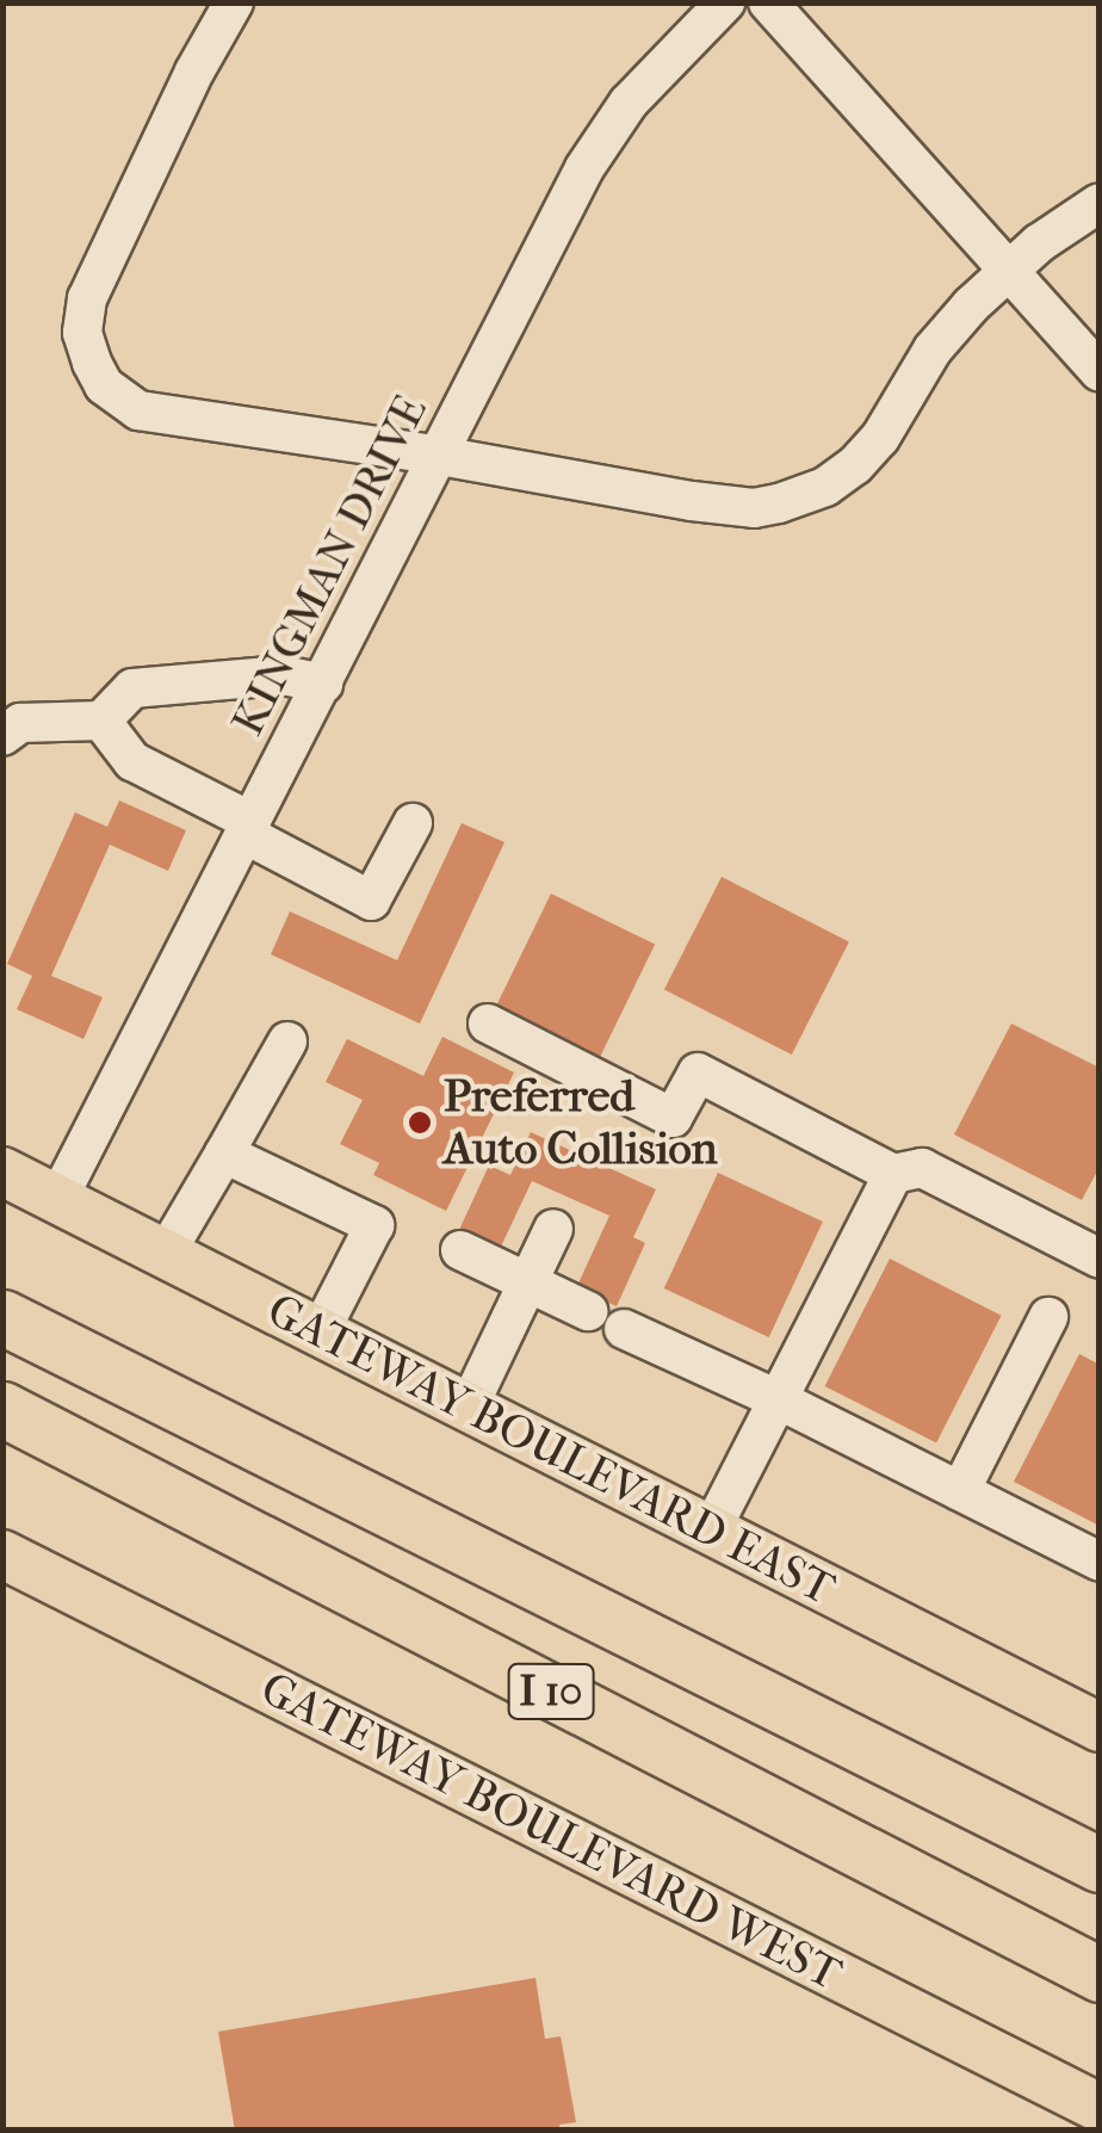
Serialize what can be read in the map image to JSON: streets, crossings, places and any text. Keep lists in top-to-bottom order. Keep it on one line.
{"streets":{"highway":["I 10"],"main road":["GATEWAY BOULEVARD EAST","GATEWAY BOULEVARD WEST"],"street":["KINGMAN DRIVE"]},"crossings":[["KINGMAN DRIVE","GATEWAY BOULEVARD EAST"]],"places":["Preferred Auto Collision"]}
